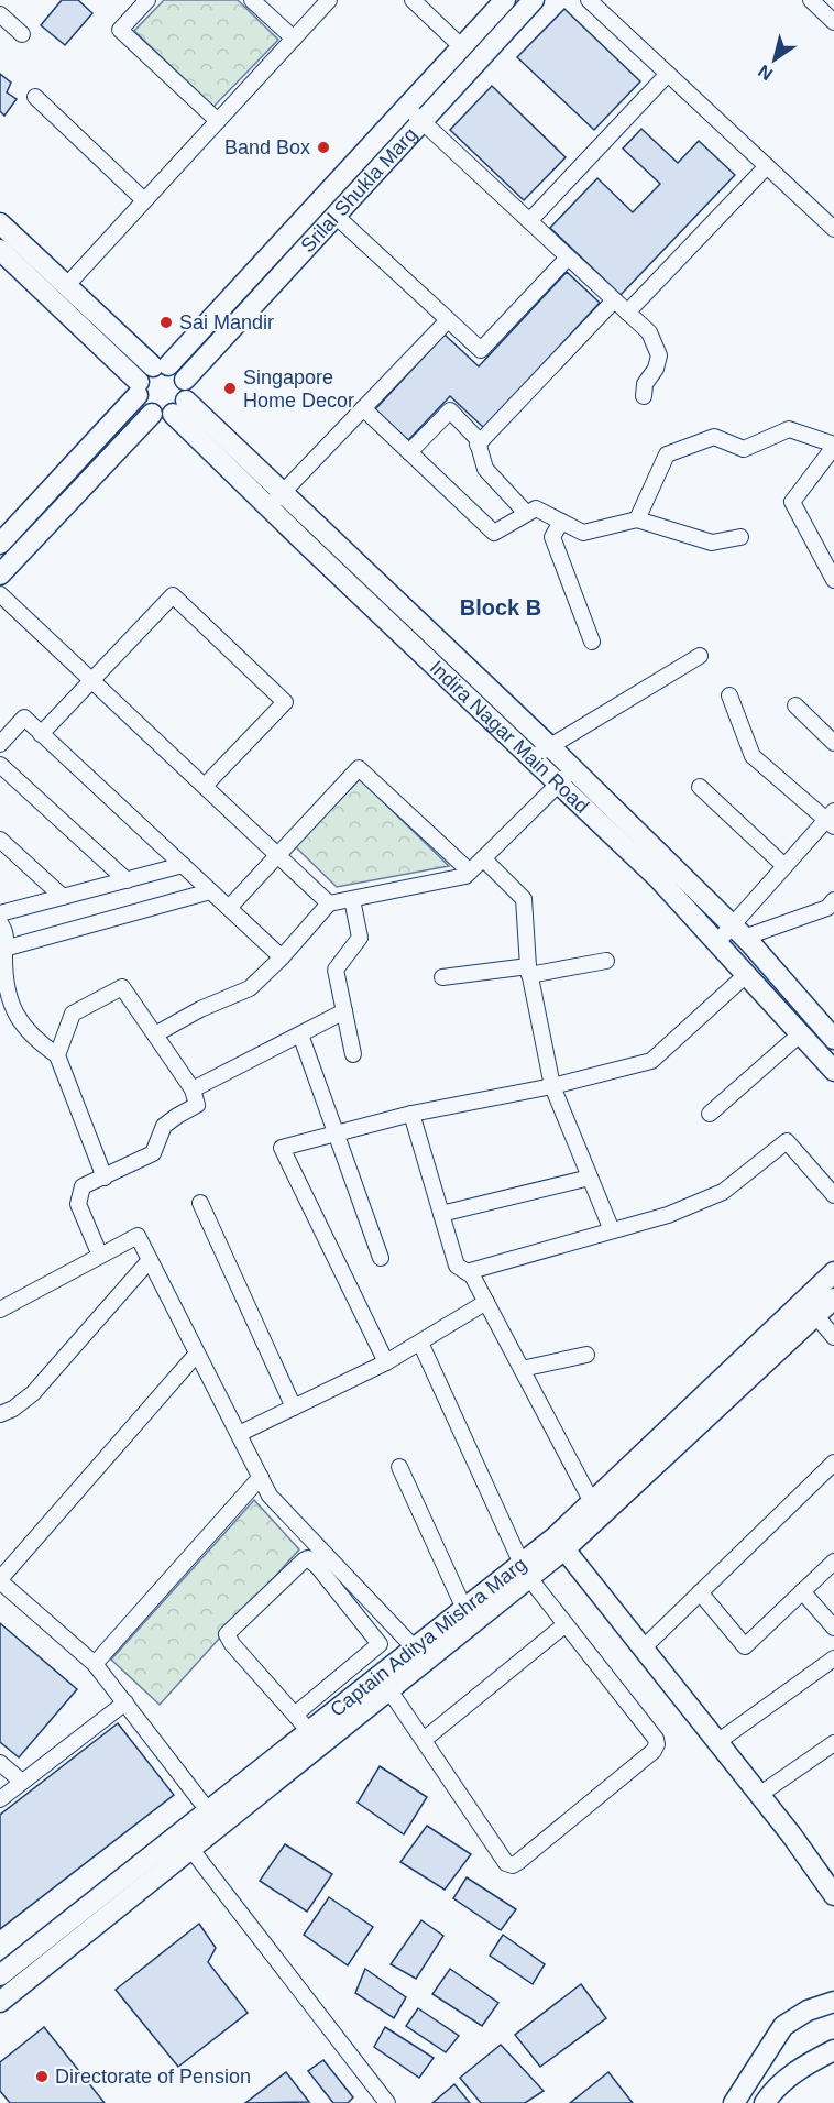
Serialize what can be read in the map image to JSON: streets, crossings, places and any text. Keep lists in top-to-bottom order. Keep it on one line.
{"streets":{"street":["Srilal Shukla Marg","Indira Nagar Main Road","Captain Aditya Mishra Marg"]},"crossings":[["Srilal Shukla Marg","Indira Nagar Main Road"]],"districts":["Block B"],"places":["Band Box","Sai Mandir","Singapore Home Decor","Directorate of Pension"],"north":"bottom left"}
